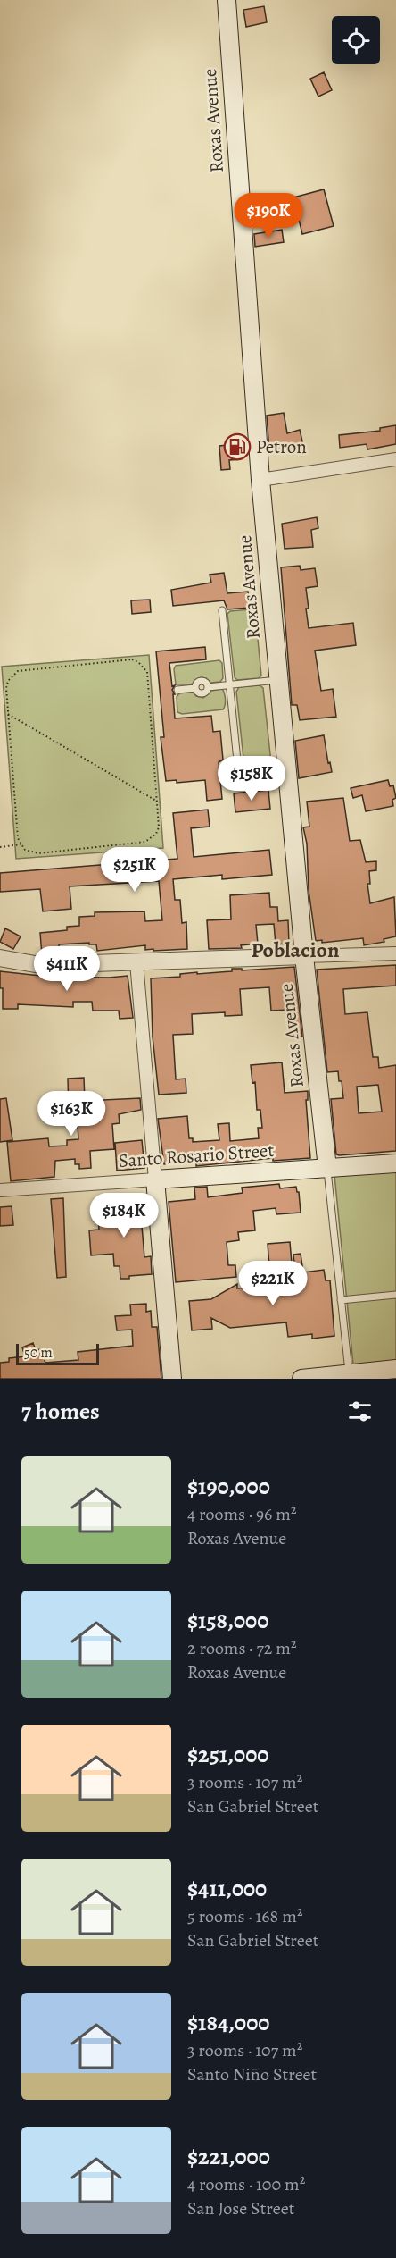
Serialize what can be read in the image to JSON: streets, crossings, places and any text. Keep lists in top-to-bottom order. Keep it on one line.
{"streets":{"main road":["Roxas Avenue","Santo Rosario Street"]},"crossings":[["Roxas Avenue","Santo Rosario Street"]],"districts":["Poblacion"],"places":{"fuel station":["Petron"]},"scale_bar":"50 m","page":{"price":["$190K","$158K","$251K","$411K","$163K","$184K","$221K"],"scale":"50 m","heading":"7 homes","list":[{"name":"$190,000","note":"4 rooms · 96 m² · Roxas Avenue"},{"name":"$158,000","note":"2 rooms · 72 m² · Roxas Avenue"},{"name":"$251,000","note":"3 rooms · 107 m² · San Gabriel Street"},{"name":"$411,000","note":"5 rooms · 168 m² · San Gabriel Street"},{"name":"$184,000","note":"3 rooms · 107 m² · Santo Niño Street"},{"name":"$221,000","note":"4 rooms · 100 m² · San Jose Street"}]}}
